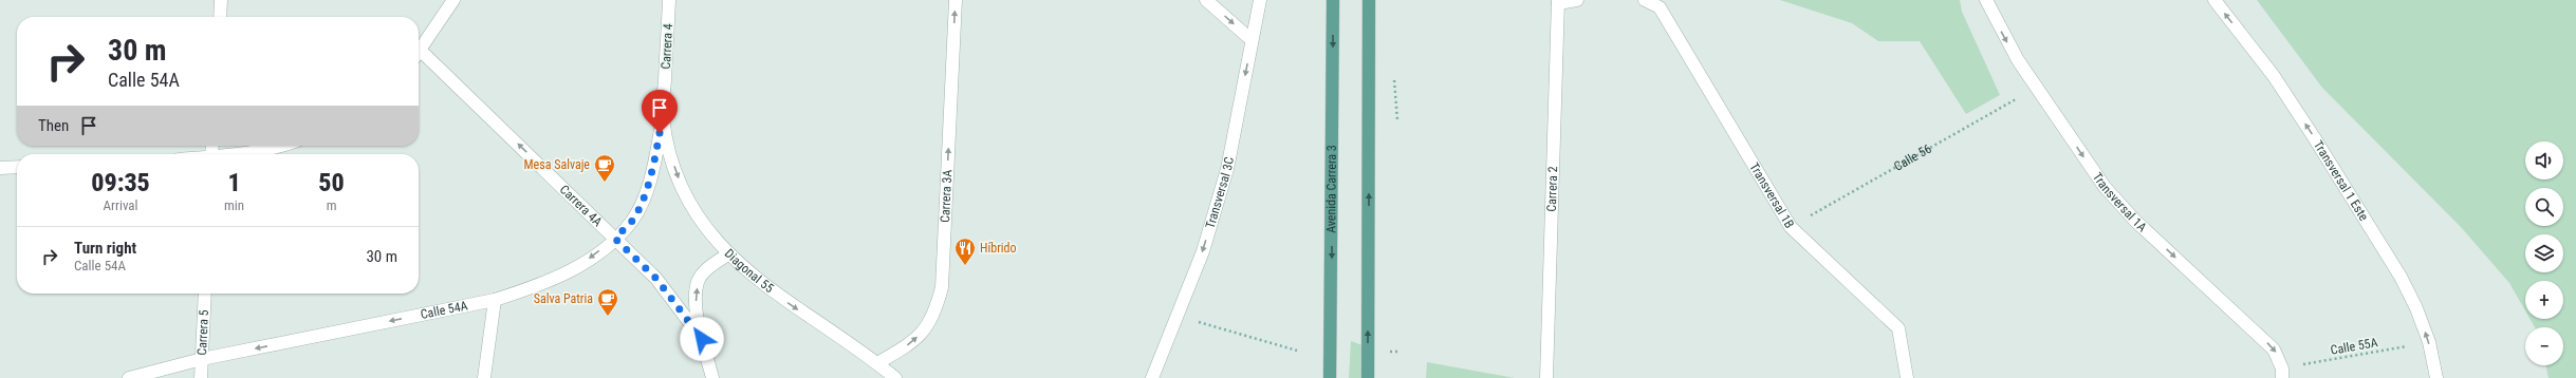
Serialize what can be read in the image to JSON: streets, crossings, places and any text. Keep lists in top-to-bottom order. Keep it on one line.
{"streets":{"main road":["Avenida Carrera 3"],"street":["Carrera 4","Transversal 1 Este","Carrera 2","Transversal 3C","Transversal 1B","Carrera 3A","Transversal 1A","Carrera 4A","Diagonal 55","Calle 54A","Carrera 5"],"path":["Calle 56","Calle 55A"]},"crossings":[["Carrera 4","Diagonal 55"],["Carrera 4","Calle 54A"],["Calle 56","Transversal 1B"],["Calle 56","Transversal 1A"],["Transversal 1 Este","Calle 55A"],["Carrera 3A","Diagonal 55"],["Transversal 1A","Calle 55A"],["Carrera 4A","Calle 54A"],["Diagonal 55","Calle 54A"],["Calle 54A","Carrera 5"]],"one_way":["Transversal 1 Este","Transversal 3C","Carrera 3A","Transversal 1A","Carrera 4A","Diagonal 55","Calle 54A"],"places":{"cafe":["Mesa Salvaje","Salva Patria"],"restaurant":["Híbrido"]},"page":{"turn":["30 m","Calle 54A"],"then":"Then","map_buttons":["+","−"],"eta":["09:35","Arrival","1","min","50","m"],"list":[{"name":"Turn right","note":"Calle 54A","value":"30 m"}]}}
